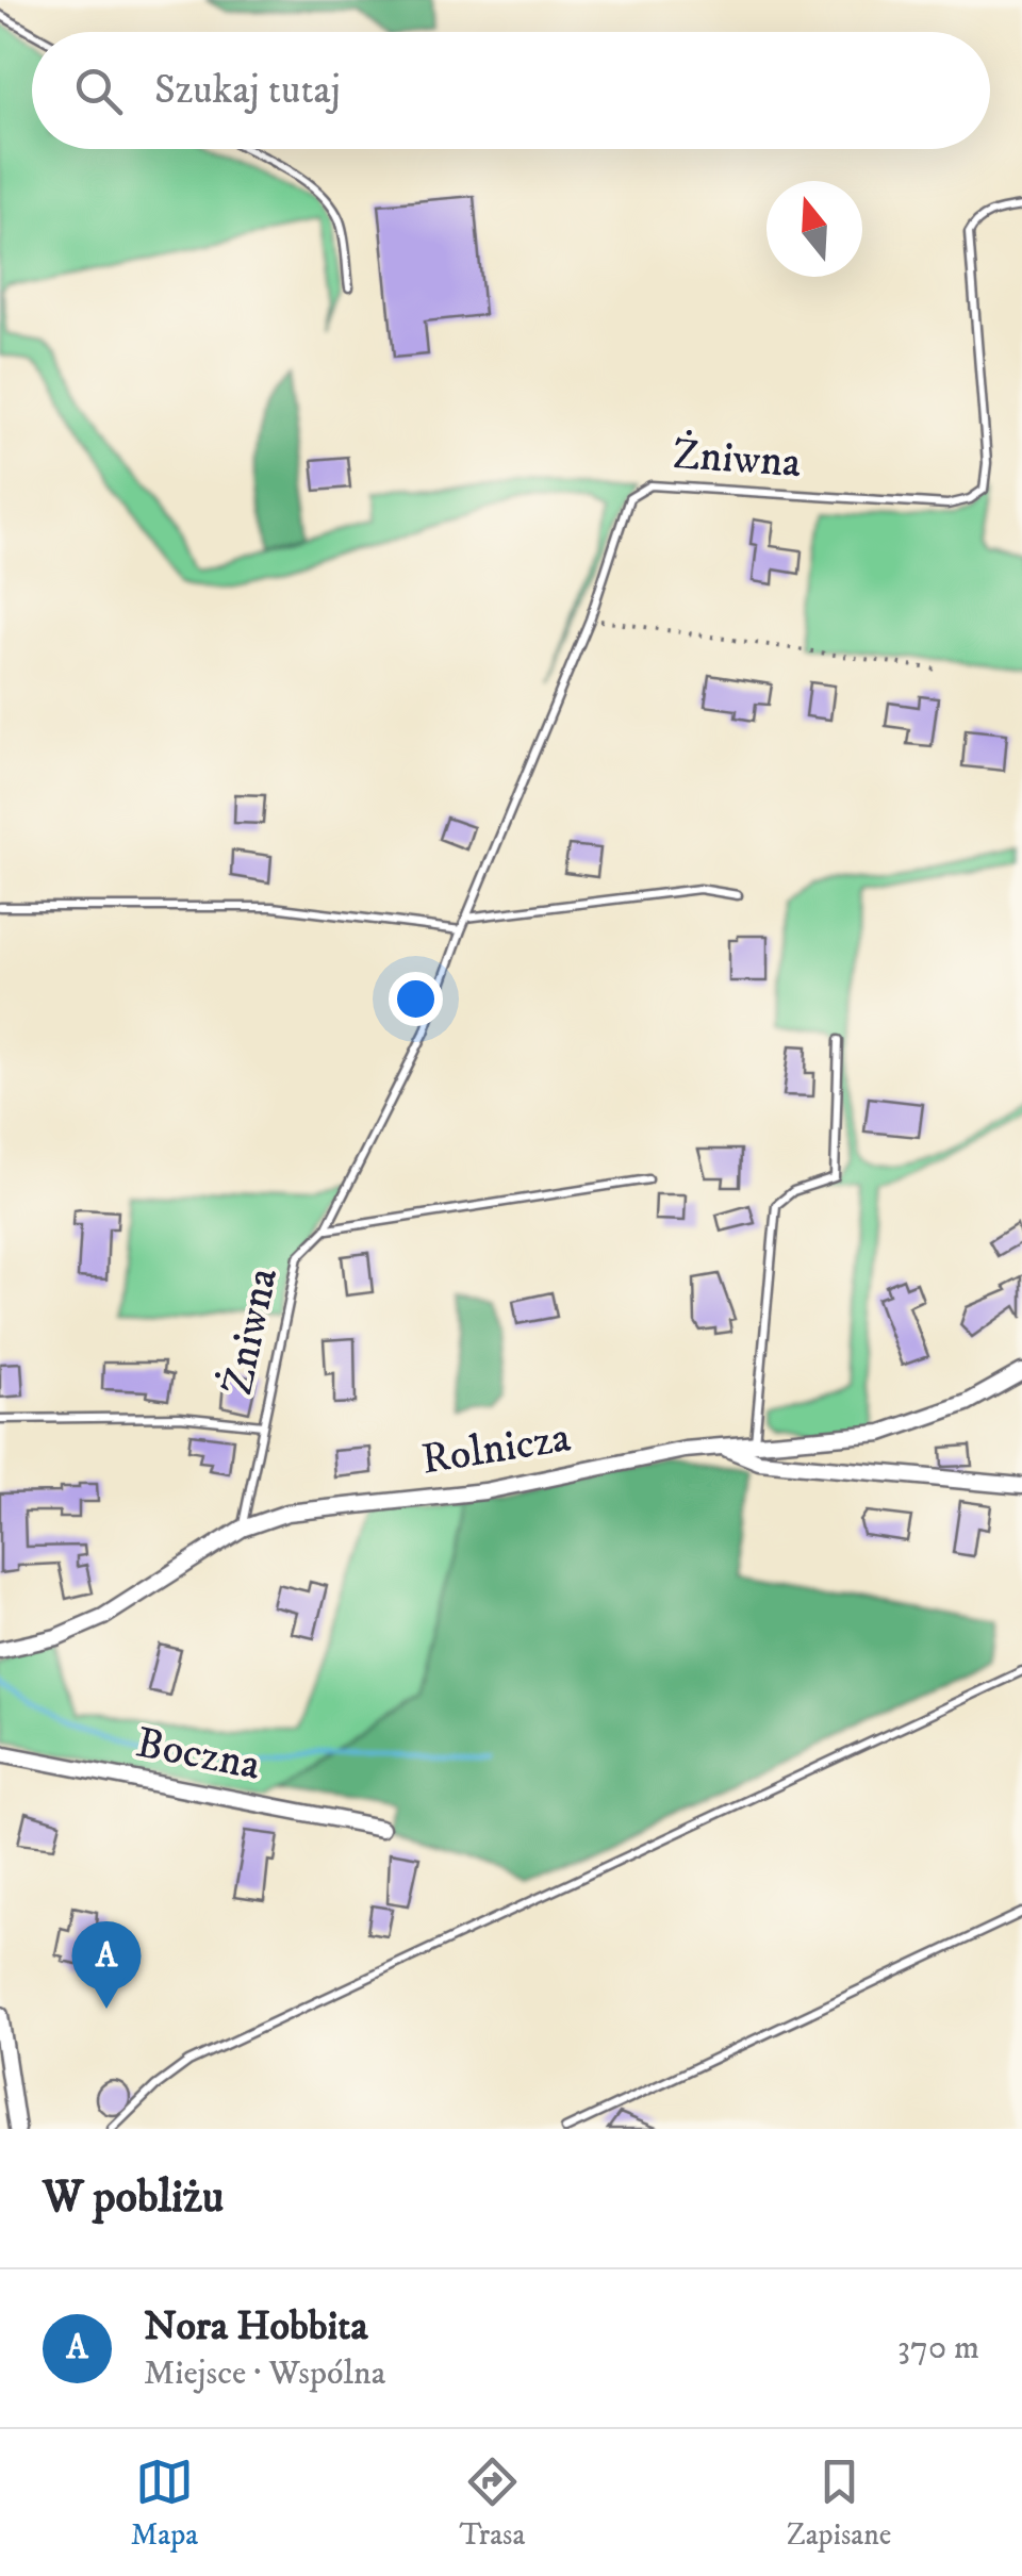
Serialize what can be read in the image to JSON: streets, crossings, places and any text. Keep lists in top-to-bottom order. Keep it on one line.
{"streets":{"street":["Rolnicza","Boczna"],"lane":["Żniwna"]},"crossings":[["Żniwna","Rolnicza"]],"north":"top","page":{"search":"Szukaj tutaj","pins":"A","heading":"W pobliżu","list":[{"mark":"A","name":"Nora Hobbita","note":"Miejsce · Wspólna","value":"370 m"}],"nav":["Mapa","Trasa","Zapisane"]}}
